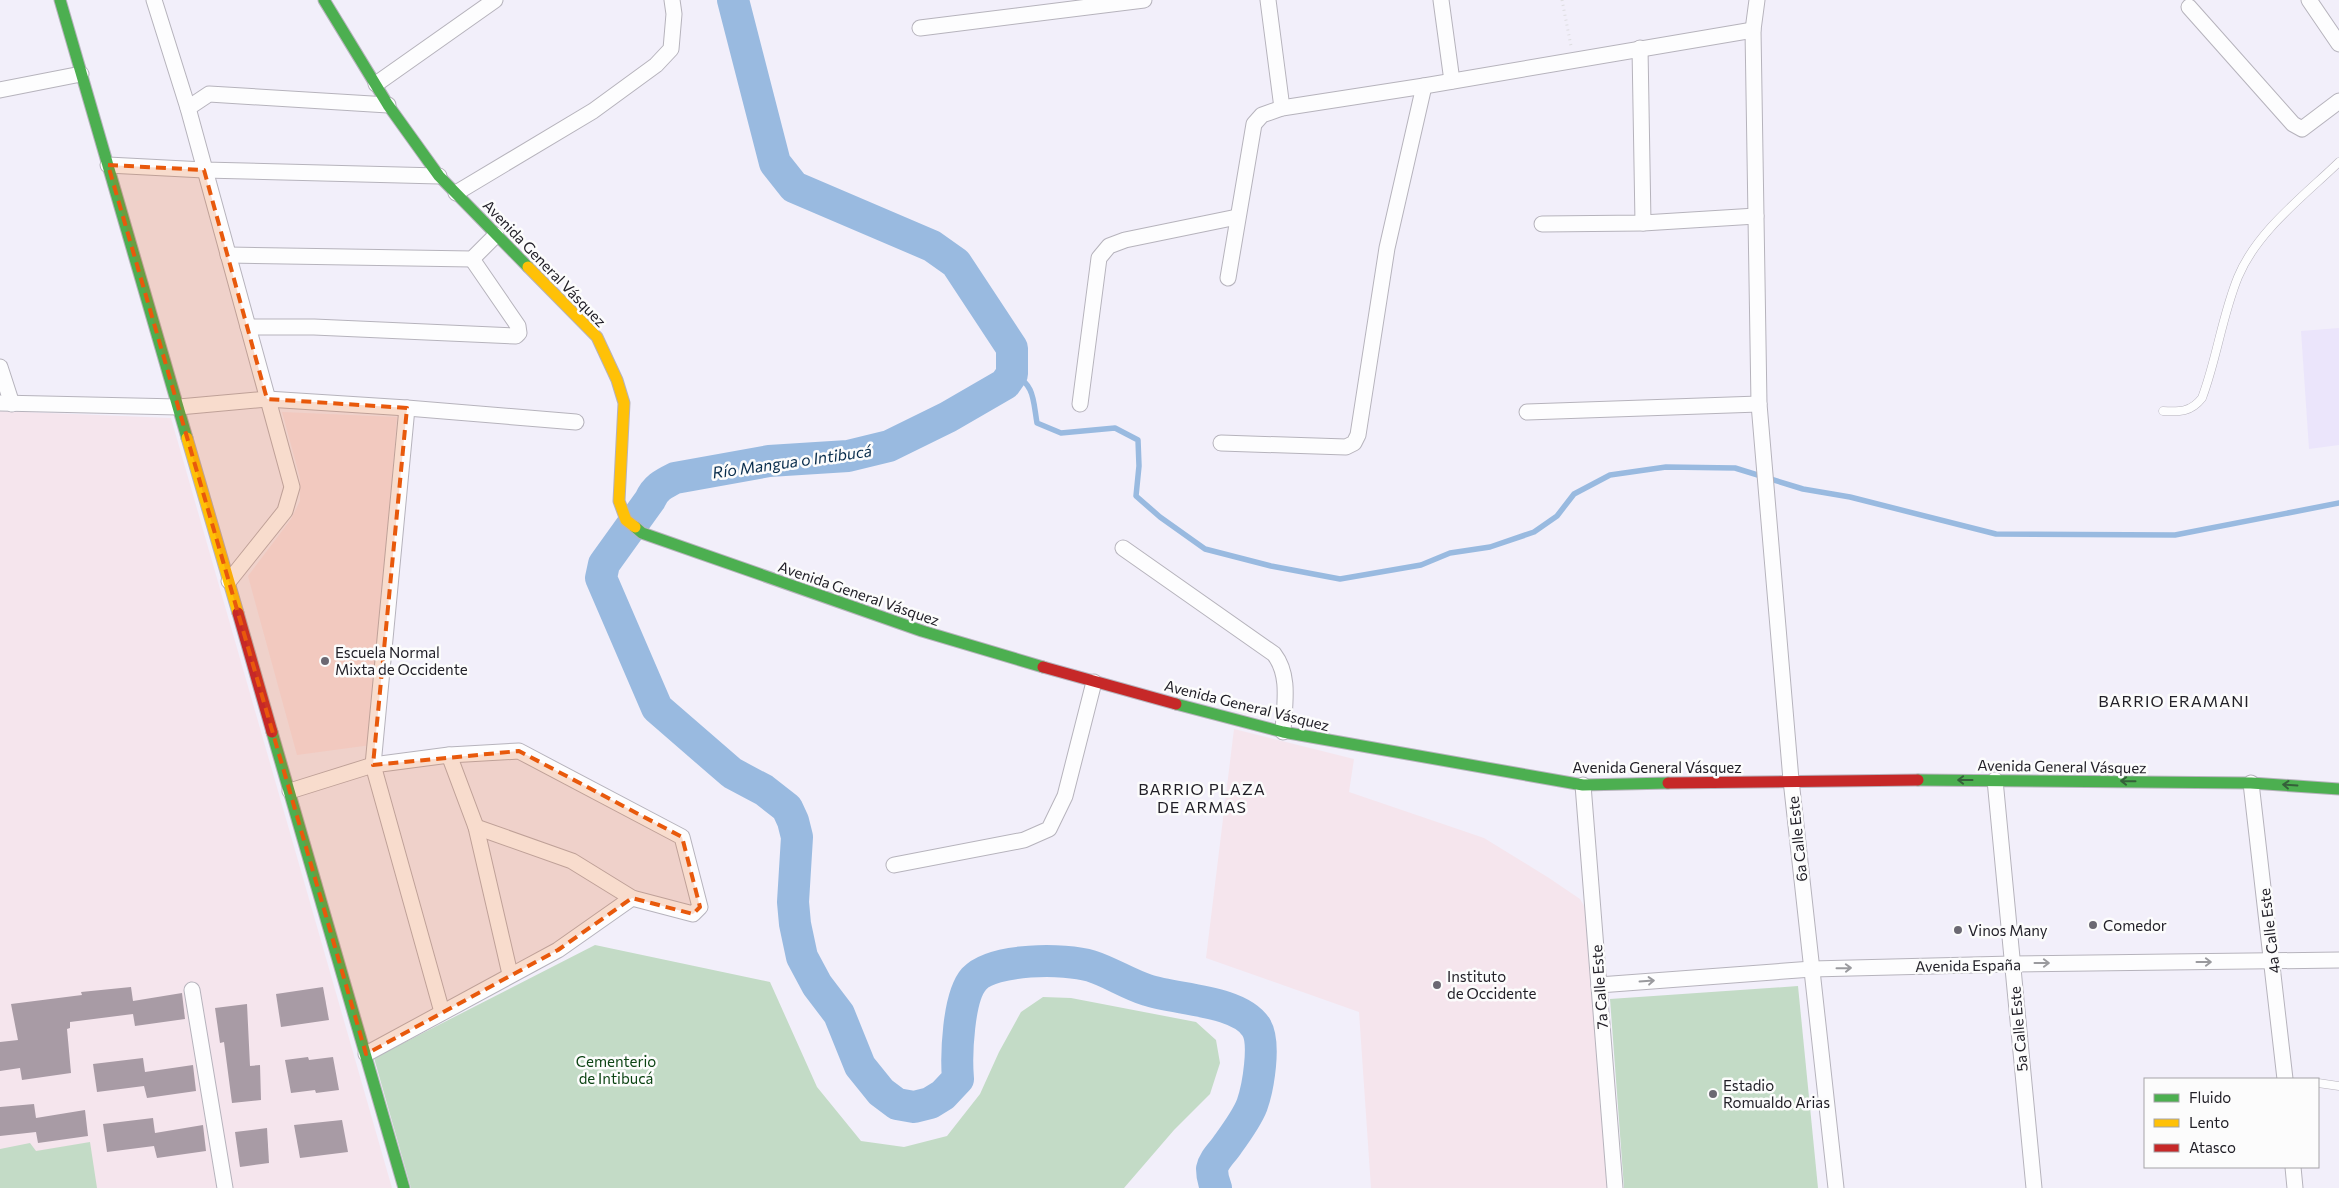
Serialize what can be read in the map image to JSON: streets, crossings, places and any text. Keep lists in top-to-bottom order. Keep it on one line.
{"streets":{"street":["Avenida General Vásquez","6a Calle Este","4a Calle Este","Avenida España","7a Calle Este","5a Calle Este"]},"crossings":[["Avenida General Vásquez","6a Calle Este"],["Avenida General Vásquez","4a Calle Este"],["Avenida General Vásquez","7a Calle Este"],["Avenida General Vásquez","5a Calle Este"],["6a Calle Este","Avenida España"],["4a Calle Este","Avenida España"],["Avenida España","7a Calle Este"],["Avenida España","5a Calle Este"]],"one_way":["Avenida España"],"districts":["BARRIO ERAMANI","BARRIO PLAZA DE ARMAS"],"water":["Río Mangua o Intibucá"],"parks":["Cementerio de Intibucá"],"places":["Escuela Normal Mixta de Occidente","Comedor","Vinos Many","Instituto de Occidente","Estadio Romualdo Arias"],"legend":["Fluido","Lento","Atasco"]}
